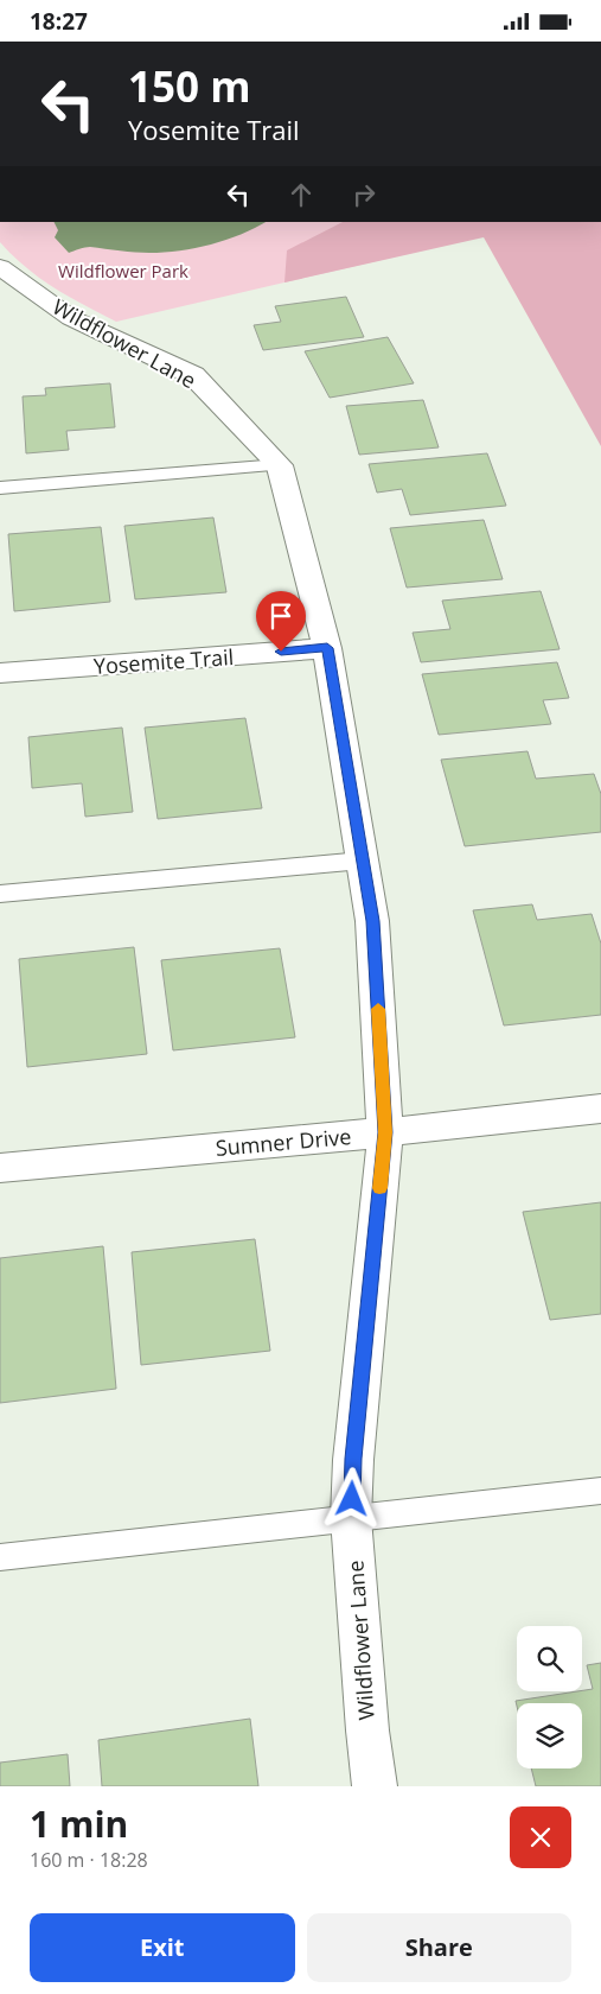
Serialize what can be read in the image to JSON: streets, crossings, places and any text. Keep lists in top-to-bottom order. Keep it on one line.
{"streets":{"street":["Wildflower Lane","Yosemite Trail","Sumner Drive"]},"crossings":[["Wildflower Lane","Yosemite Trail"],["Wildflower Lane","Sumner Drive"]],"parks":["Wildflower Park"],"page":{"status":"18:27","turn":["150 m","Yosemite Trail"],"heading":["1 min","160 m · 18:28"],"buttons":["Exit","Share"]}}
